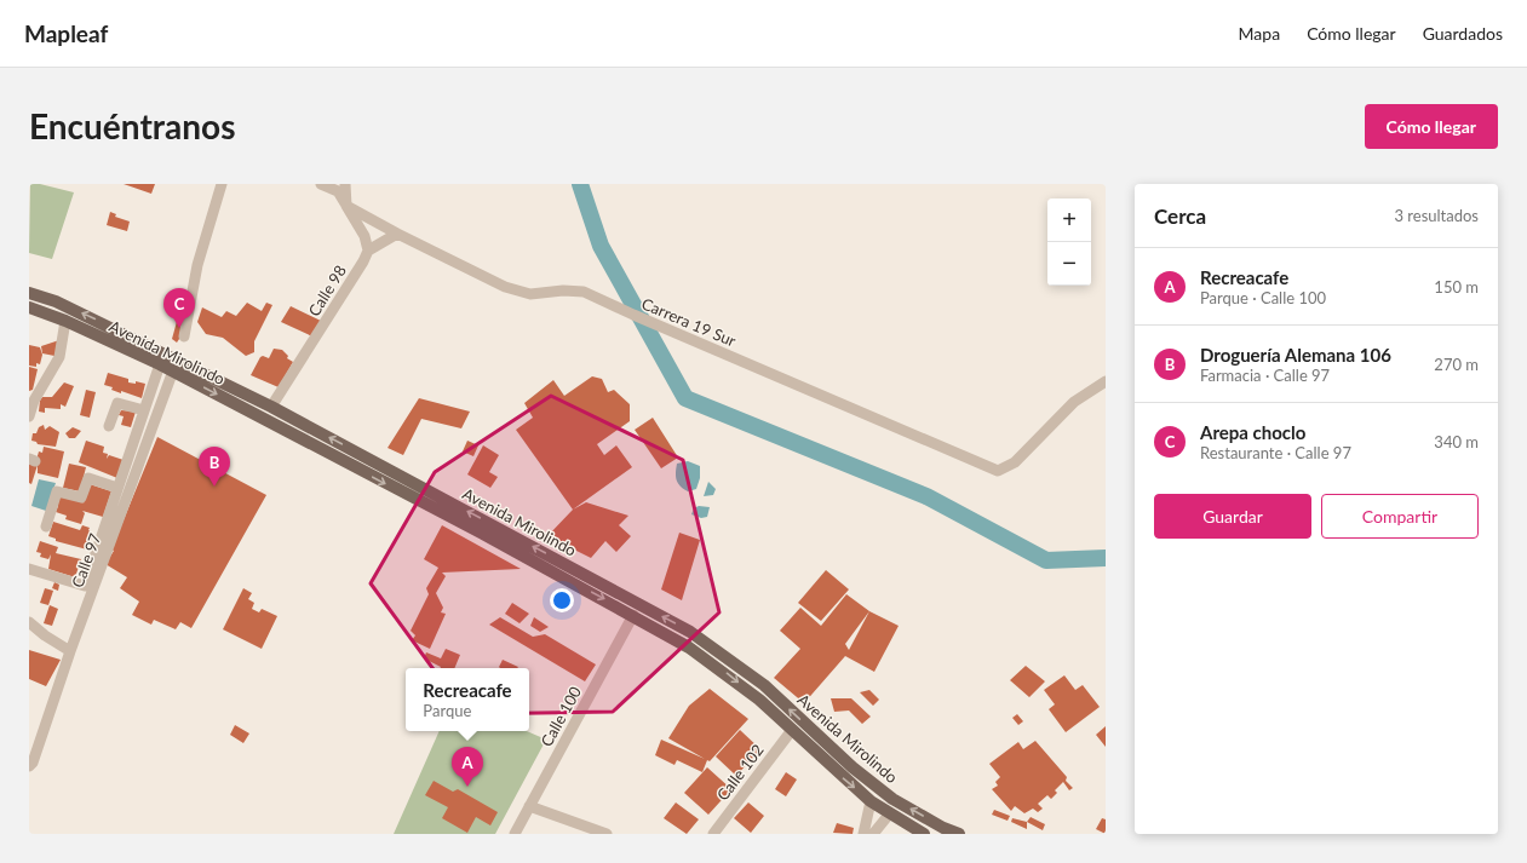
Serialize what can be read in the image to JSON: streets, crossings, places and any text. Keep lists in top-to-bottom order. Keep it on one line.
{"streets":{"main road":["Avenida Mirolindo"],"street":["Calle 98","Carrera 19 Sur","Calle 97","Calle 100","Calle 102"]},"crossings":[["Calle 98","Avenida Mirolindo"],["Avenida Mirolindo","Calle 97"],["Avenida Mirolindo","Calle 100"],["Avenida Mirolindo","Calle 102"]],"page":{"header":"Mapleaf","nav":["Mapa","Cómo llegar","Guardados"],"buttons":["Cómo llegar",["Guardar","Compartir"]],"title":"Encuéntranos","heading":["Cerca","3 resultados"],"map_buttons":["+","−"],"list":[{"mark":"A","name":"Recreacafe","note":"Parque · Calle 100","value":"150 m"},{"mark":"B","name":"Droguería Alemana 106","note":"Farmacia · Calle 97","value":"270 m"},{"mark":"C","name":"Arepa choclo","note":"Restaurante · Calle 97","value":"340 m"}],"pins":["C","B","A"],"popup":["Recreacafe","Parque"]}}
